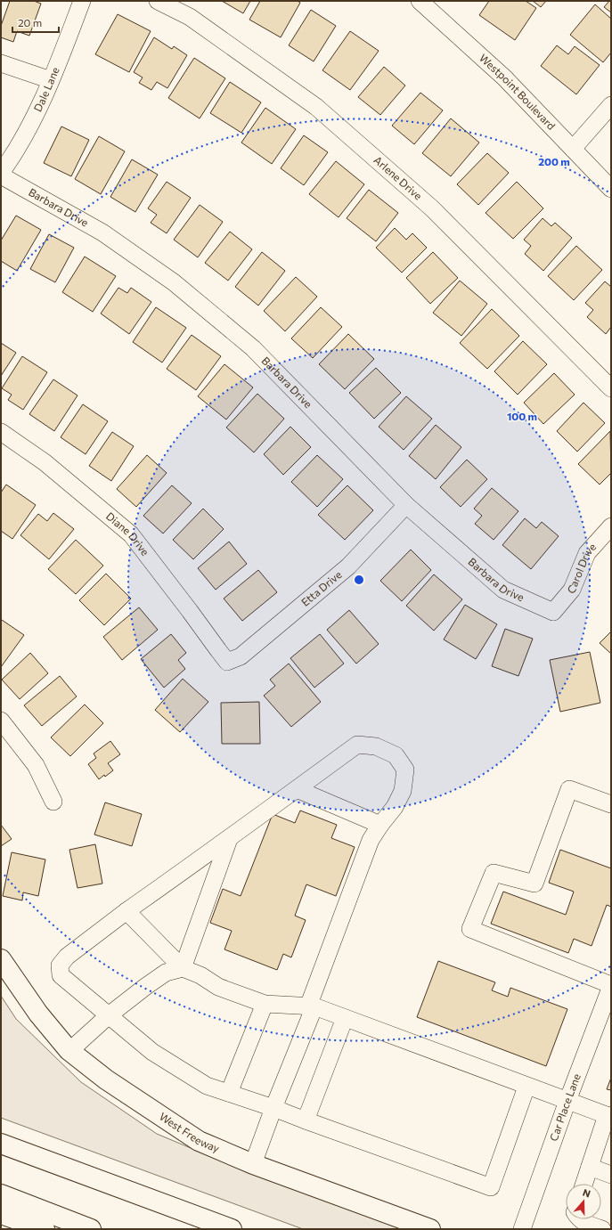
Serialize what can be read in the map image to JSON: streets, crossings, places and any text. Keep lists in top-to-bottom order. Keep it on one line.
{"streets":{"main road":["West Freeway"],"street":["Dale Lane","Westpoint Boulevard","Arlene Drive","Barbara Drive","Diane Drive","Carol Drive","Etta Drive","Car Place Lane"]},"crossings":[["Dale Lane","Barbara Drive"],["Barbara Drive","Carol Drive"],["Barbara Drive","Etta Drive"],["Diane Drive","Etta Drive"]],"scale_bar":"20 m","north":"top","rings":["200 m","100 m"]}
